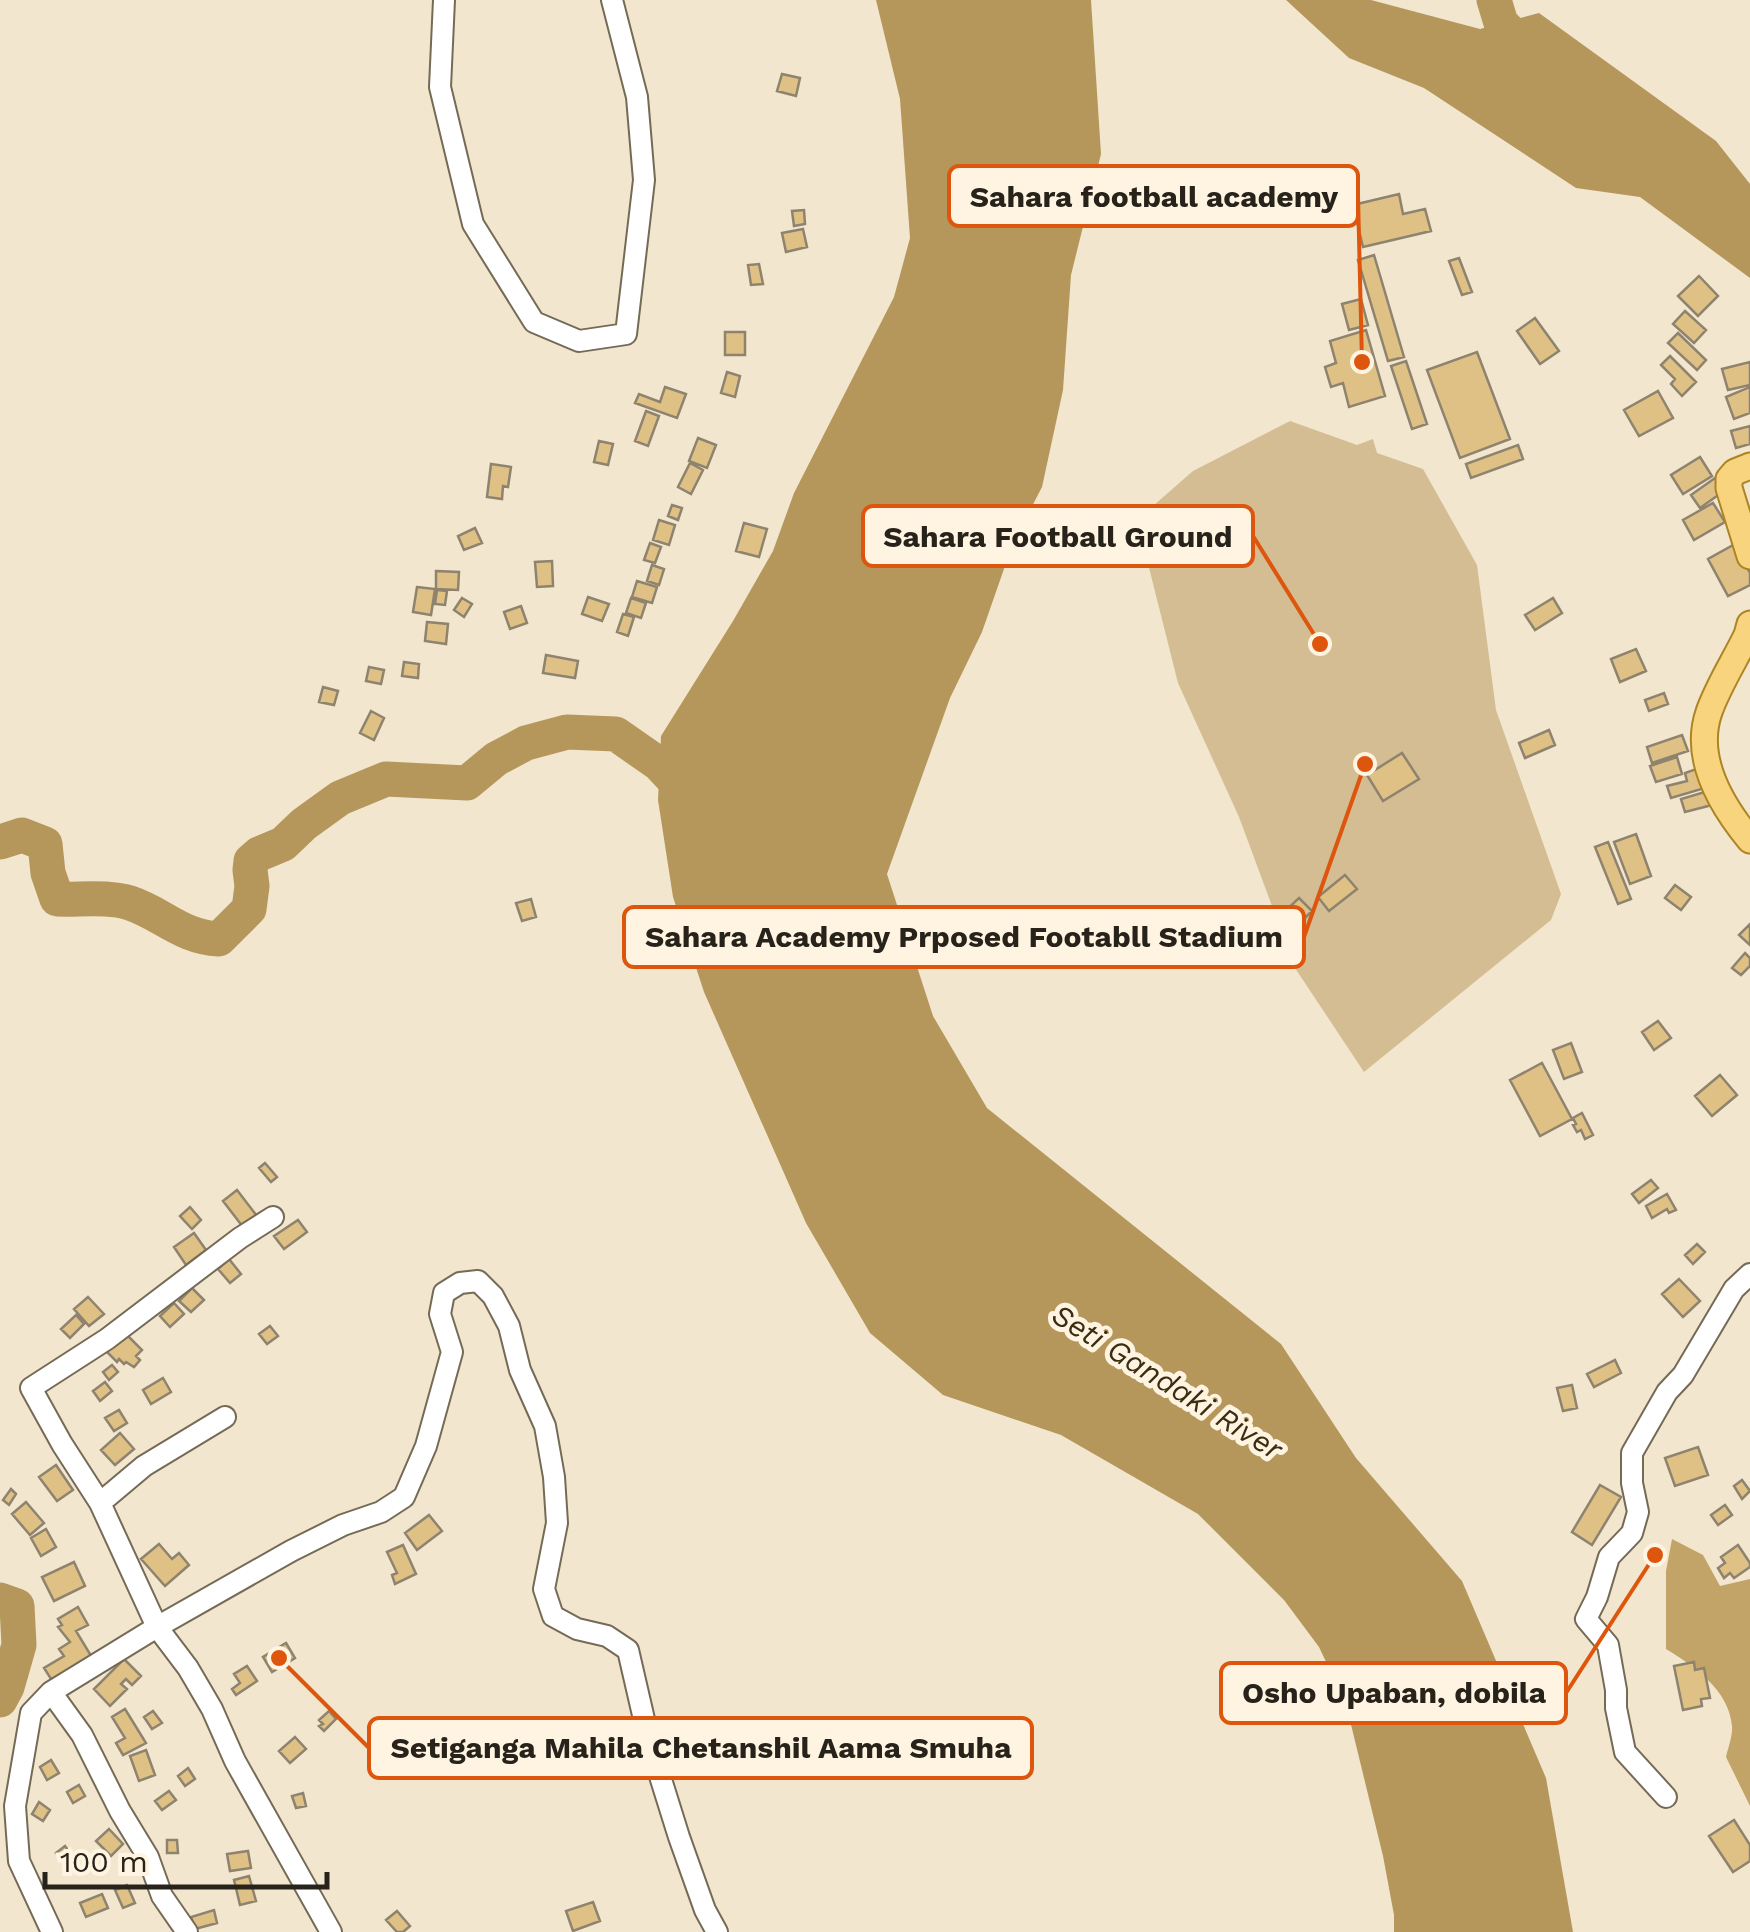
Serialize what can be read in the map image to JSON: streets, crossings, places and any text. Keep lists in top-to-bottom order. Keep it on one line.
{"water":["Seti Gandaki River"],"places":["Sahara football academy","Sahara Football Ground","Sahara Academy Prposed Footabll Stadium","Osho Upaban, dobila","Setiganga Mahila Chetanshil Aama Smuha"],"scale_bar":"100 m"}
